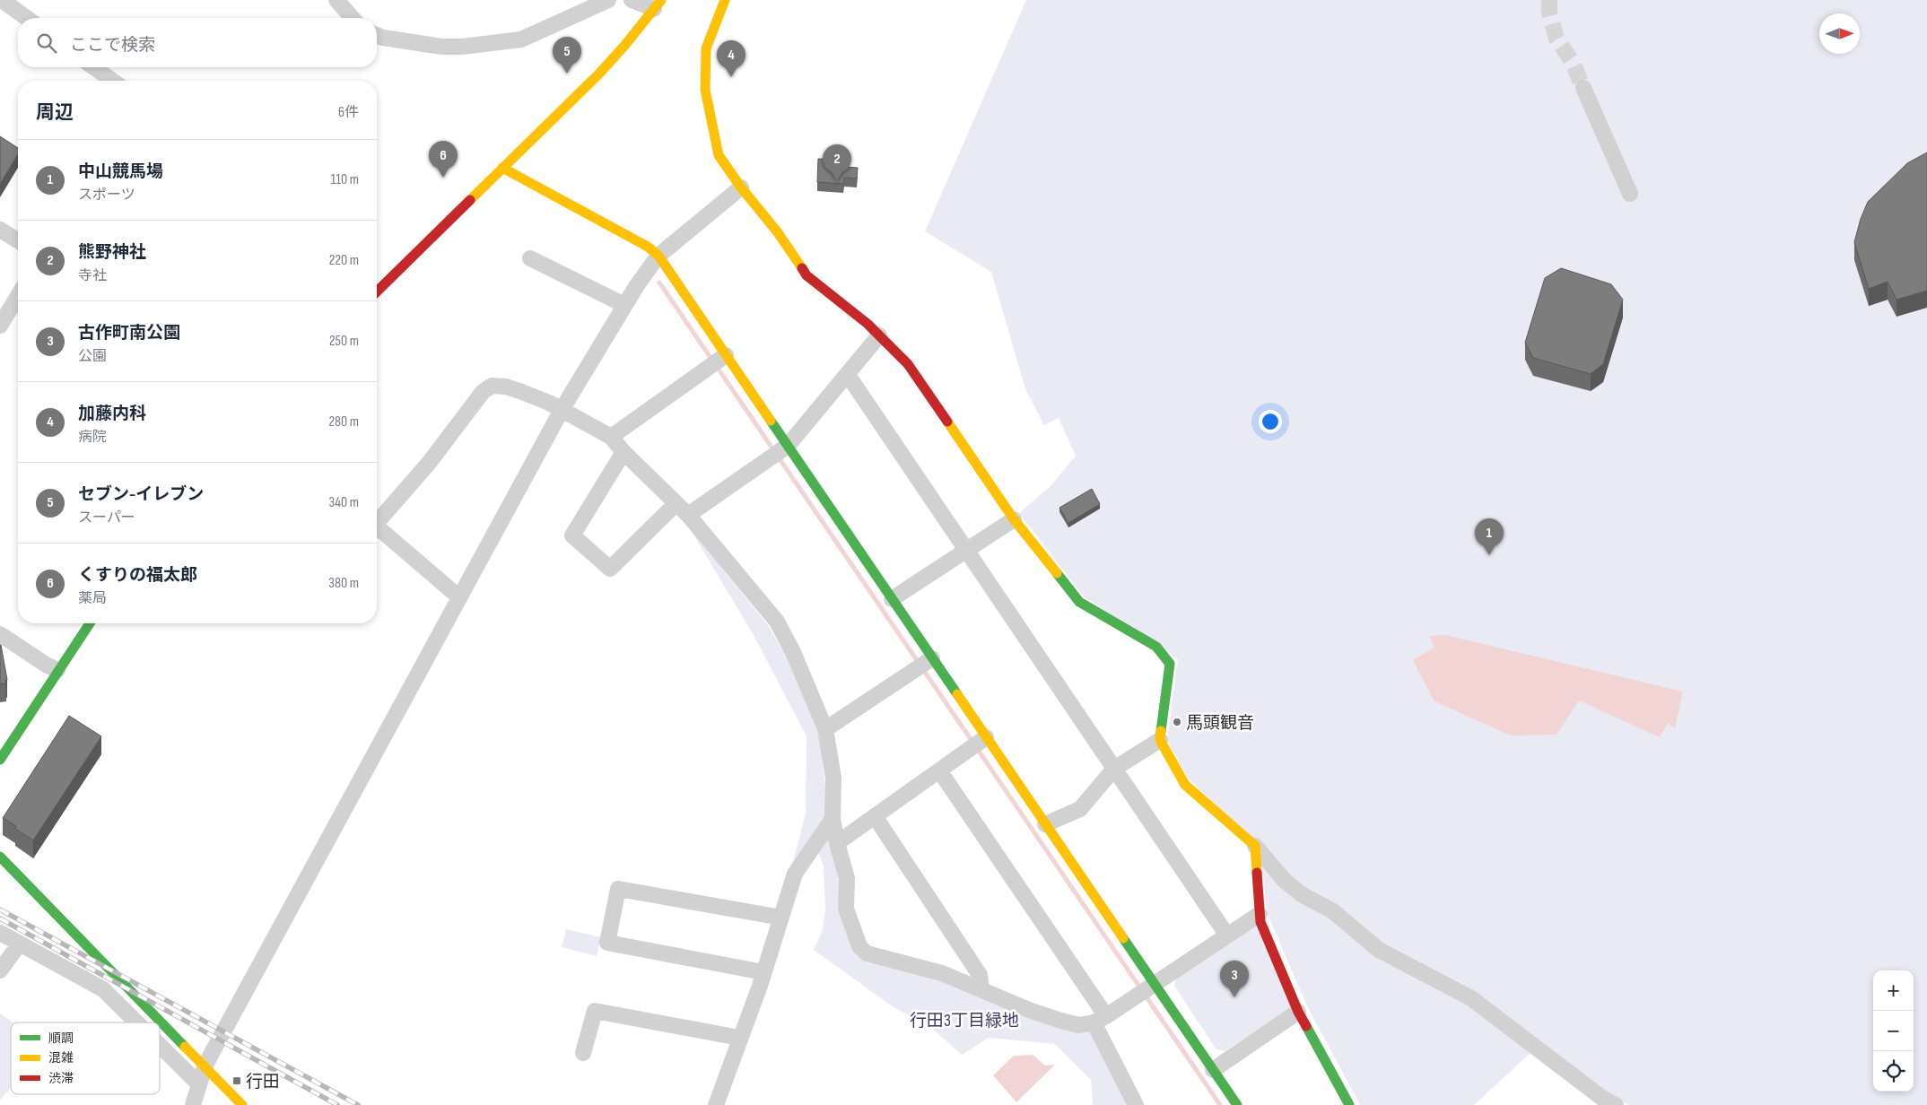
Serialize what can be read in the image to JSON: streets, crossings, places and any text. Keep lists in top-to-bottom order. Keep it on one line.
{"parks":["行田3丁目緑地"],"places":{"other":["馬頭観音"],"transit":["行田"]},"legend":["順調","混雑","渋滞"],"north":"right","page":{"search":"ここで検索","pins":["5","4","6","2","1","3"],"heading":["周辺","6件"],"list":[{"mark":"1","name":"中山競馬場","note":"スポーツ","value":"110 m"},{"mark":"2","name":"熊野神社","note":"寺社","value":"220 m"},{"mark":"3","name":"古作町南公園","note":"公園","value":"250 m"},{"mark":"4","name":"加藤内科","note":"病院","value":"280 m"},{"mark":"5","name":"セブン-イレブン","note":"スーパー","value":"340 m"},{"mark":"6","name":"くすりの福太郎","note":"薬局","value":"380 m"}],"map_buttons":["+","−"]}}
